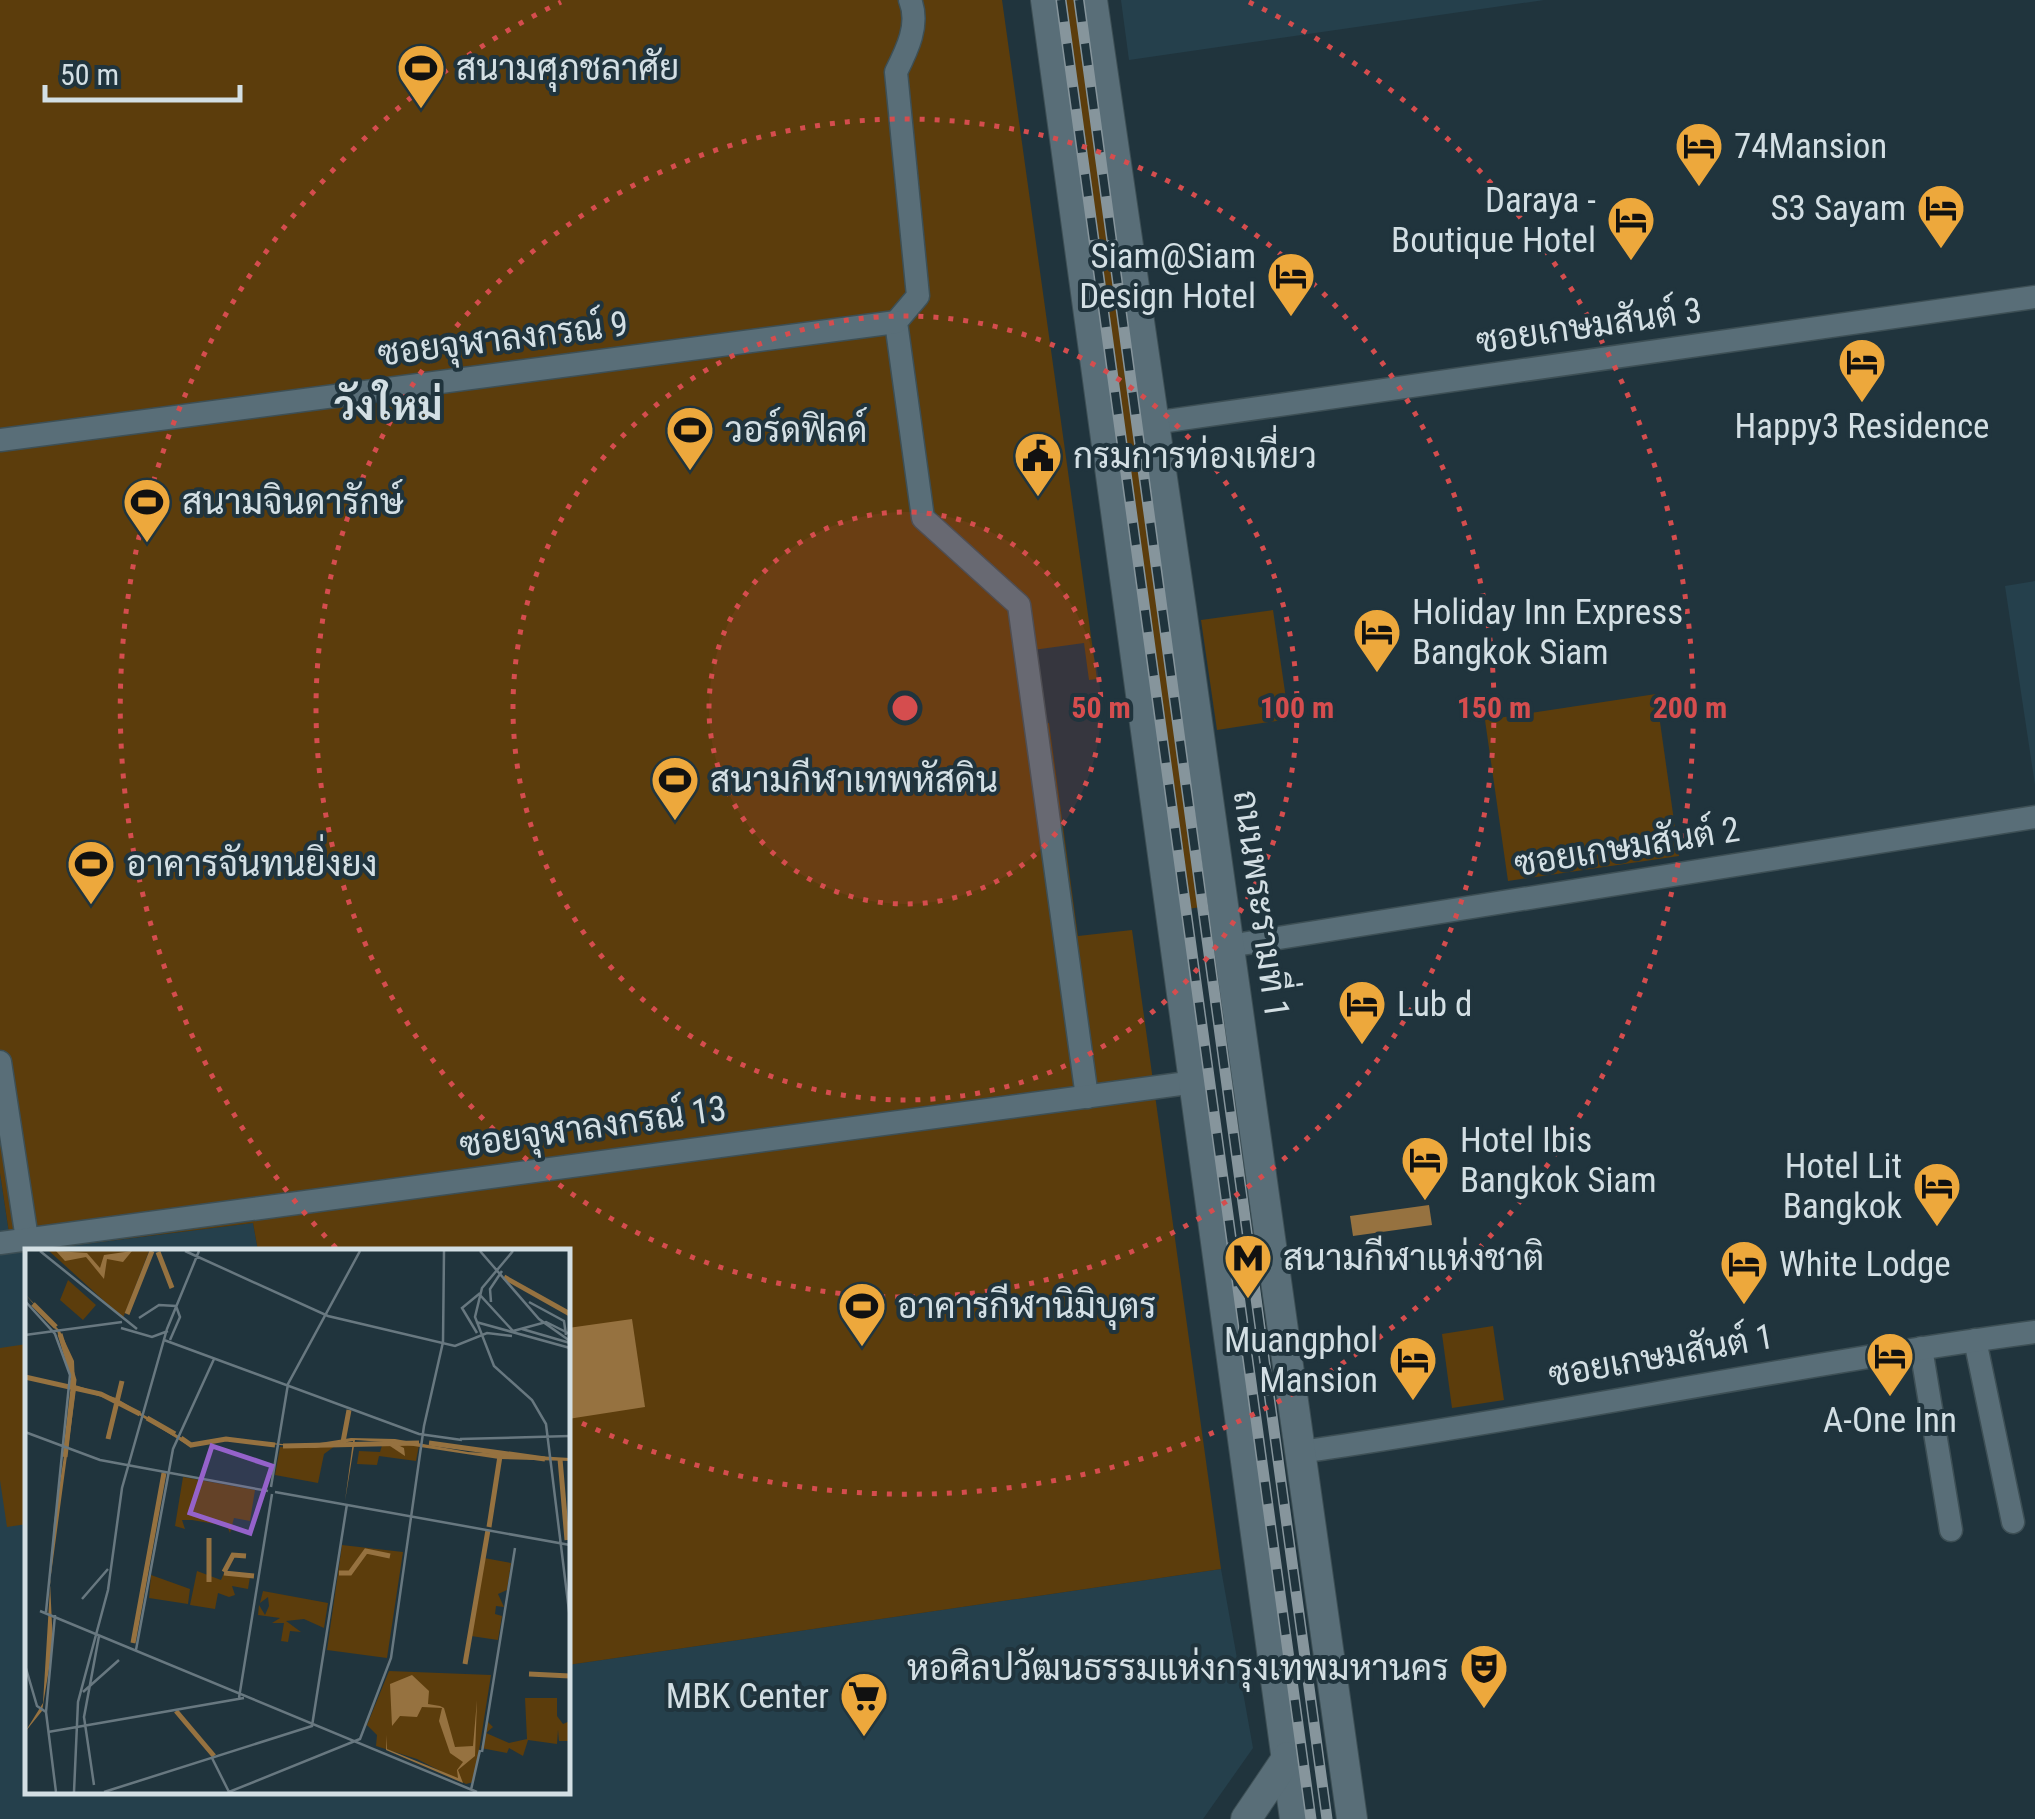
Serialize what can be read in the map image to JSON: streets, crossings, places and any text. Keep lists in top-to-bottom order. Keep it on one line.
{"streets":{"main road":["ถนนพระรามที่ 1"],"street":["ซอยเกษมสันต์ 3","ซอยจุฬาลงกรณ์ 9","ซอยเกษมสันต์ 2","ซอยจุฬาลงกรณ์ 13","ซอยเกษมสันต์ 1"]},"crossings":[["ซอยเกษมสันต์ 3","ถนนพระรามที่ 1"],["ซอยเกษมสันต์ 2","ถนนพระรามที่ 1"],["ถนนพระรามที่ 1","ซอยเกษมสันต์ 1"]],"districts":["วังใหม่"],"places":{"sports":["สนามศุภชลาศัย","วอร์ดฟิลด์","สนามจินดารักษ์","สนามกีฬาเทพหัสดิน","อาคารจันทนยิ่งยง","อาคารกีฬานิมิบุตร"],"hotel":["74Mansion","S3 Sayam","Daraya - Boutique Hotel","Siam@Siam Design Hotel","Happy3 Residence","Holiday Inn Express Bangkok Siam","Lub d","Hotel Ibis Bangkok Siam","Hotel Lit Bangkok","White Lodge","A-One Inn","Muangphol Mansion"],"public building":["กรมการท่องเที่ยว"],"metro station":["สนามกีฬาแห่งชาติ"],"theatre":["หอศิลปวัฒนธรรมแห่งกรุงเทพมหานคร"],"supermarket":["MBK Center"]},"scale_bar":"50 m","rings":["50 m","100 m","150 m","200 m"]}
